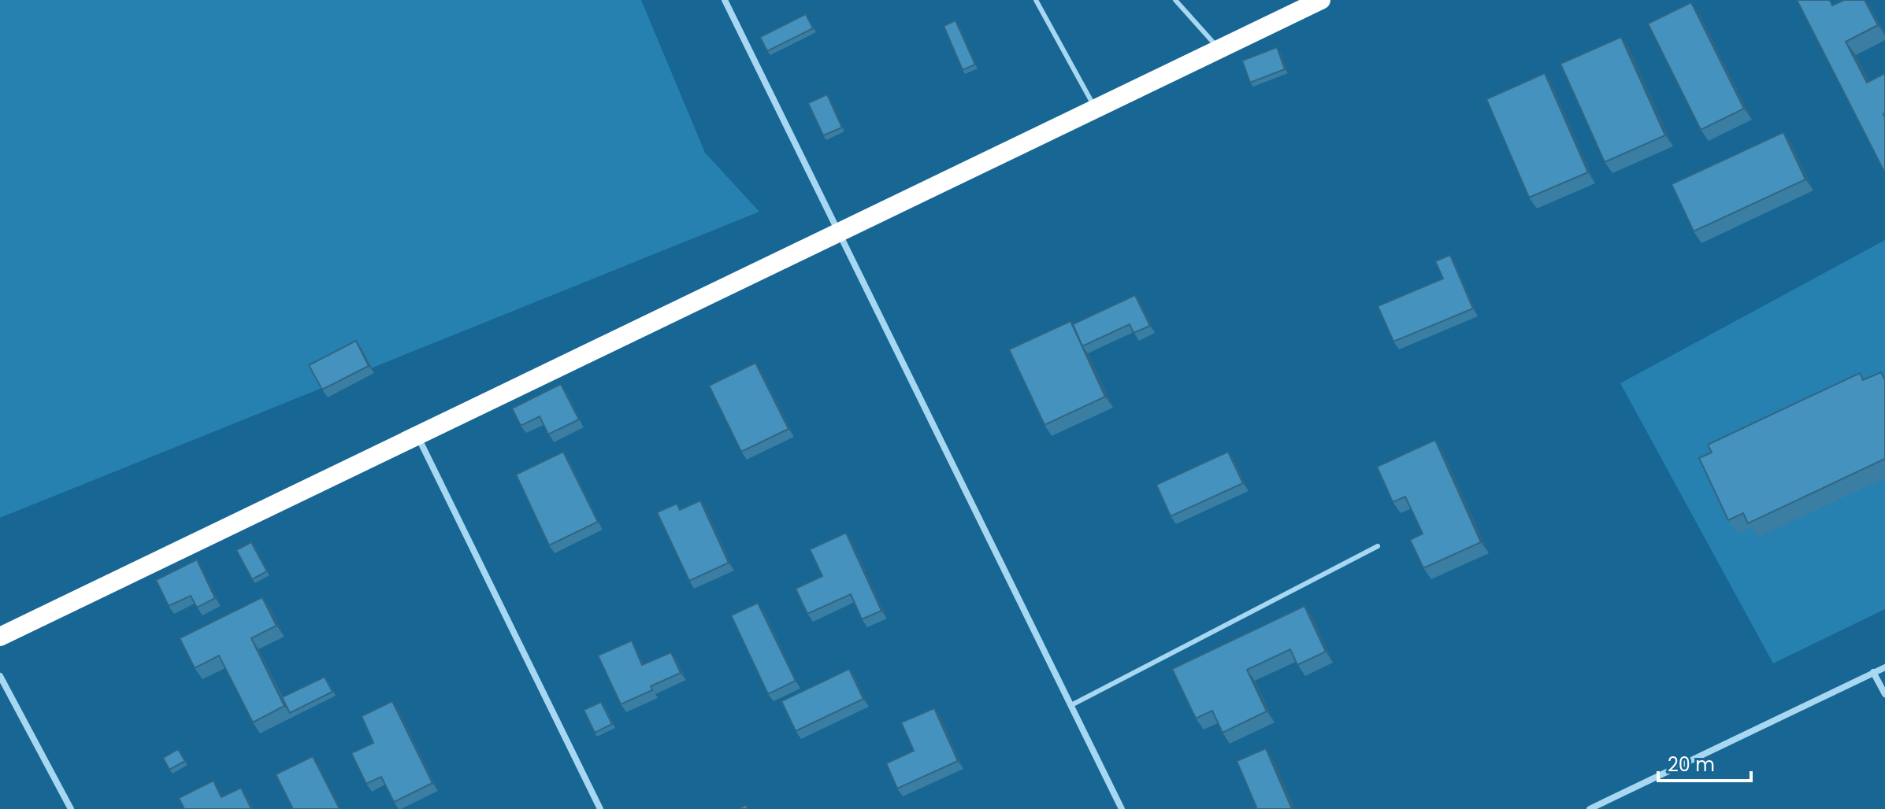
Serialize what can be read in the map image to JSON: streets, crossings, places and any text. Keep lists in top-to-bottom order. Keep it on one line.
{"scale_bar":"20 m"}
